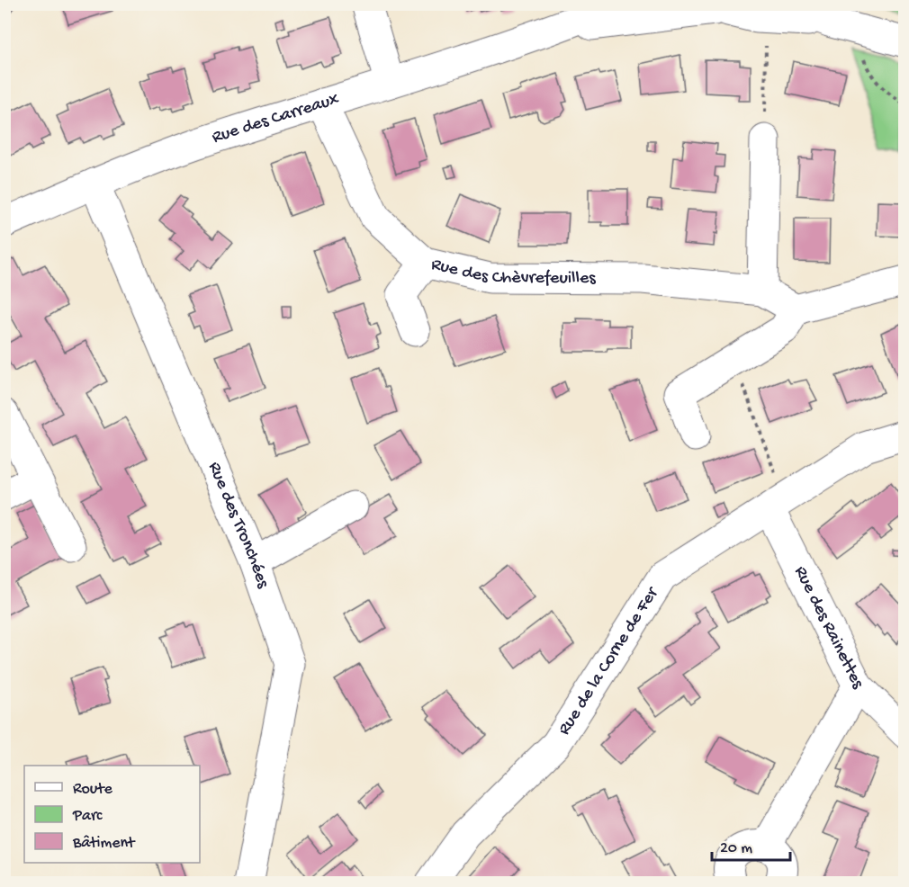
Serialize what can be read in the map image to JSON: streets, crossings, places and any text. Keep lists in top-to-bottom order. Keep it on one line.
{"streets":{"street":["Rue des Carreaux","Rue des Chèvrefeuilles","Rue des Tronchées","Rue des Rainettes","Rue de la Corne de Fer"]},"crossings":[["Rue des Carreaux","Rue des Chèvrefeuilles"],["Rue des Carreaux","Rue des Tronchées"],["Rue des Rainettes","Rue de la Corne de Fer"]],"legend":["Route","Parc","Bâtiment"],"scale_bar":"20 m"}
